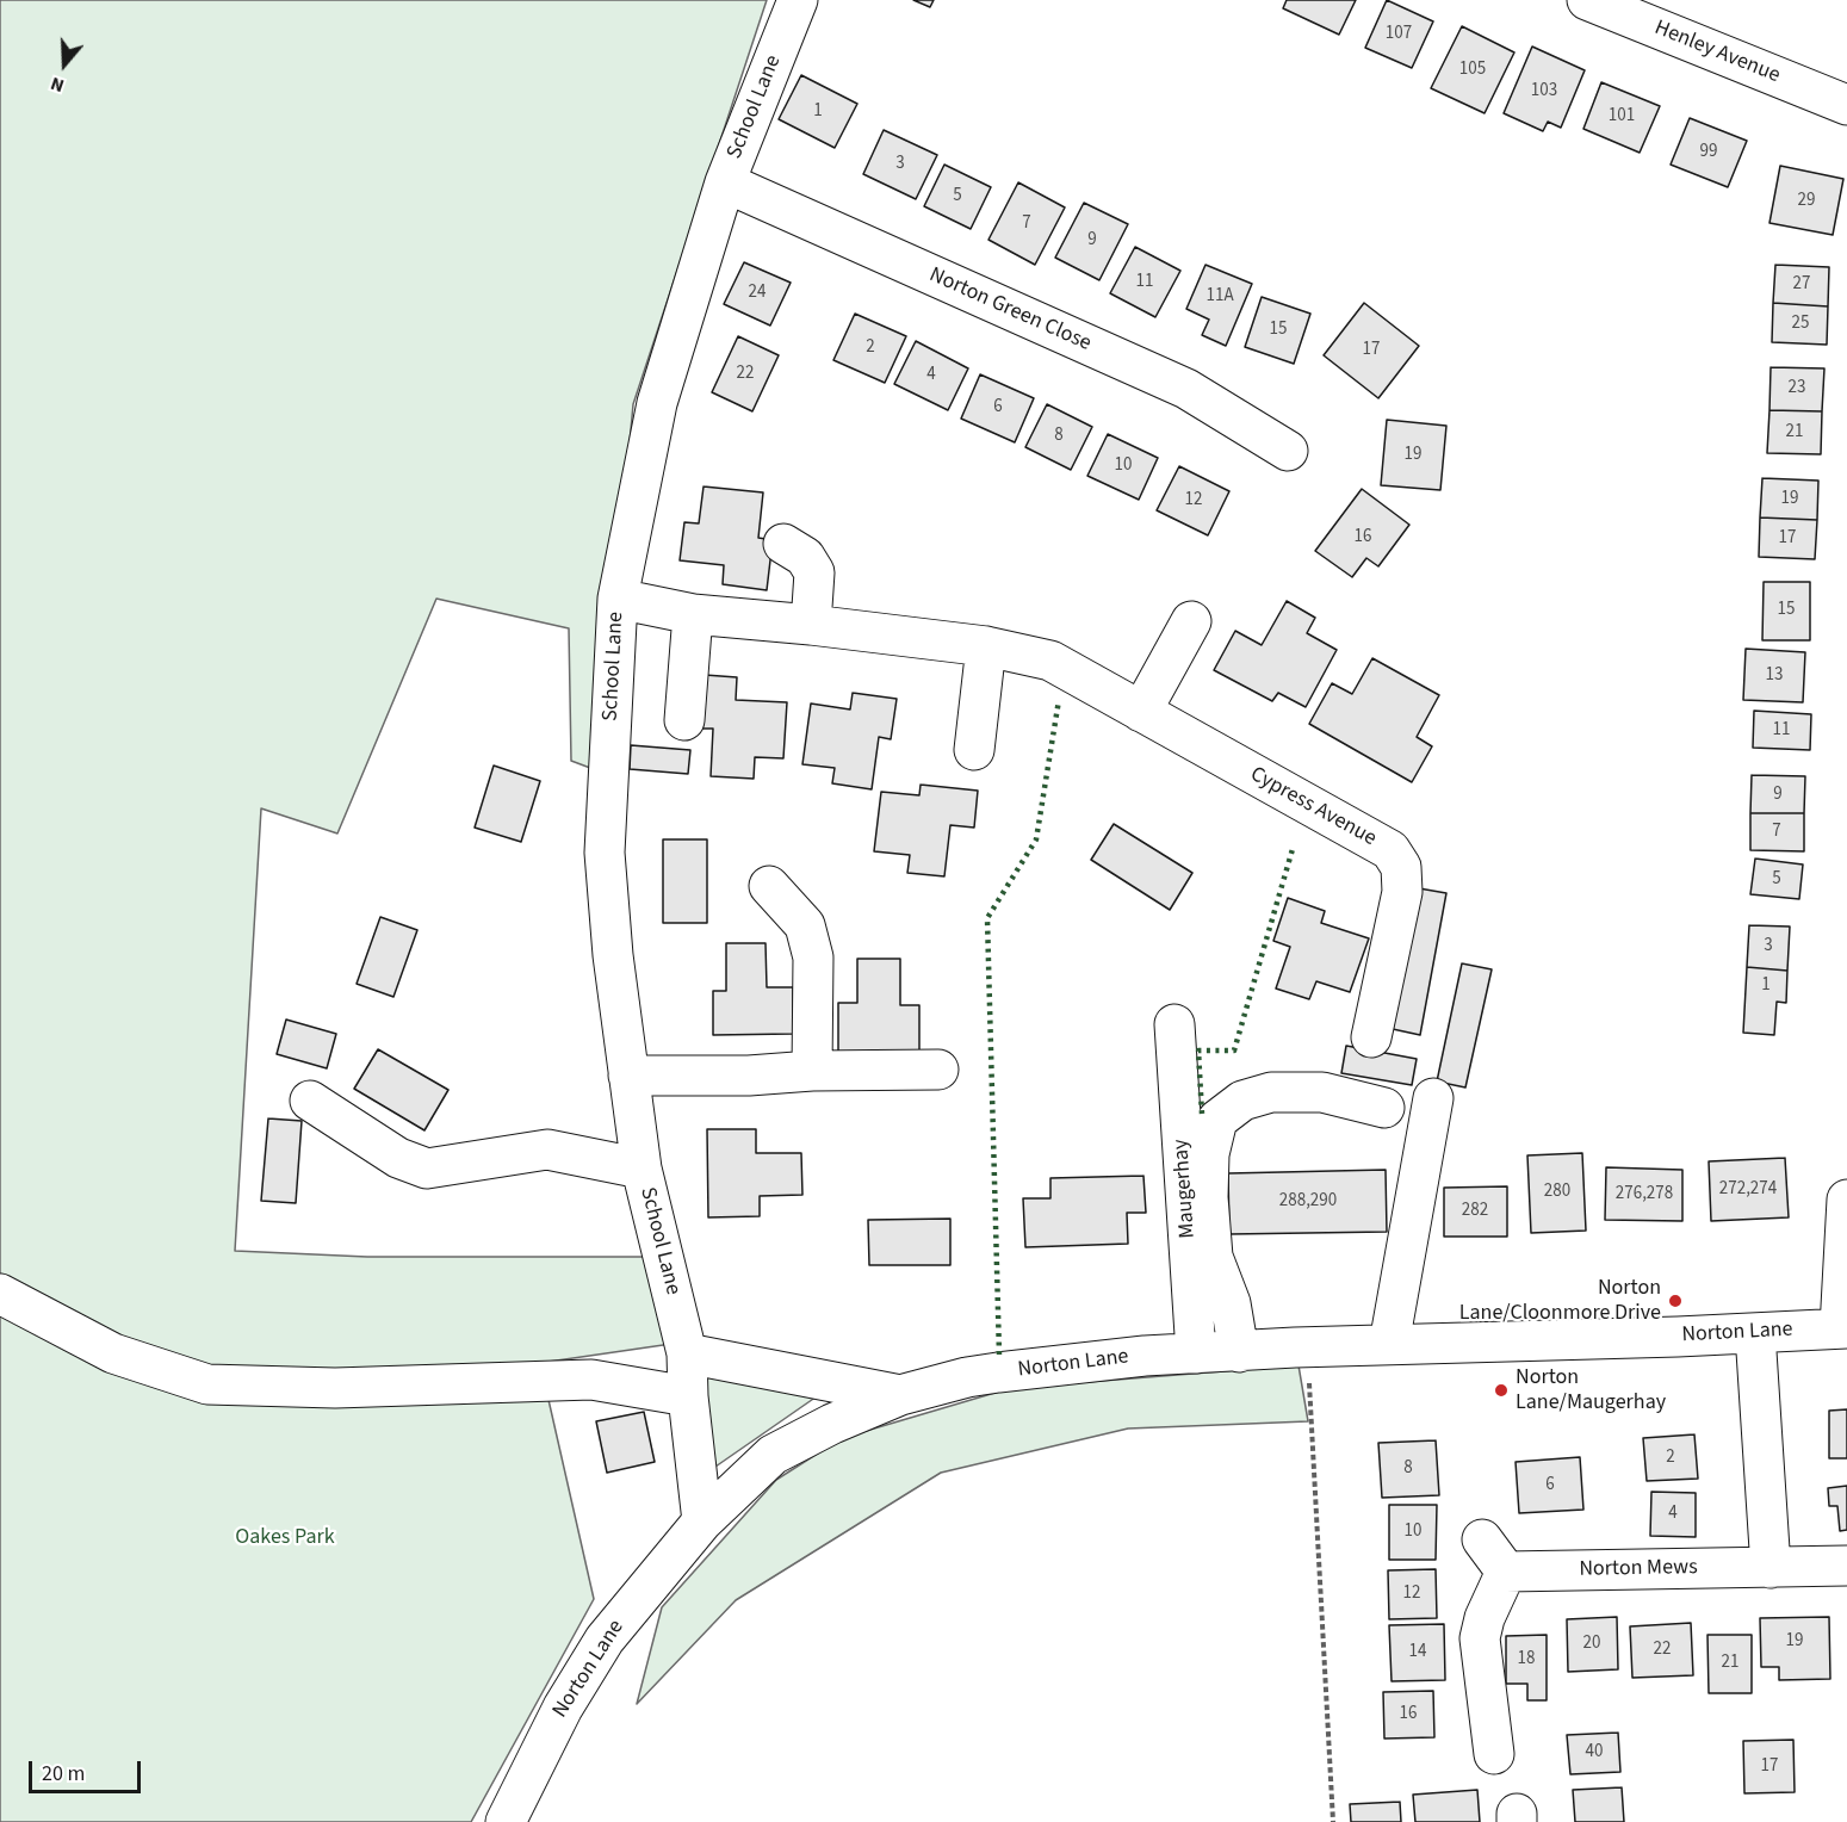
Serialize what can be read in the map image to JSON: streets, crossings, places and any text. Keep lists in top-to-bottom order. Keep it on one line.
{"streets":{"street":["Henley Avenue","School Lane","Norton Green Close","Cypress Avenue","Maugerhay","Norton Lane","Norton Mews"]},"crossings":[["School Lane","Norton Green Close"],["School Lane","Cypress Avenue"],["School Lane","Norton Lane"],["Maugerhay","Norton Lane"]],"parks":["Oakes Park"],"places":["Norton Lane/Cloonmore Drive","Norton Lane/Maugerhay"],"house_numbers":["107","105","103","1","101","99","3","5","29","7","9","11","27","24","11A","25","15","2","17","22","4","23","6","21","8","19","10","19","12","16","17","15","13","11","9","7","5","3","1","272,274","280","276,278","288,290","282","2","8","6","4","10","12","19","20","22","14","18","21","16","40","17"],"scale_bar":"20 m","north":"bottom"}
